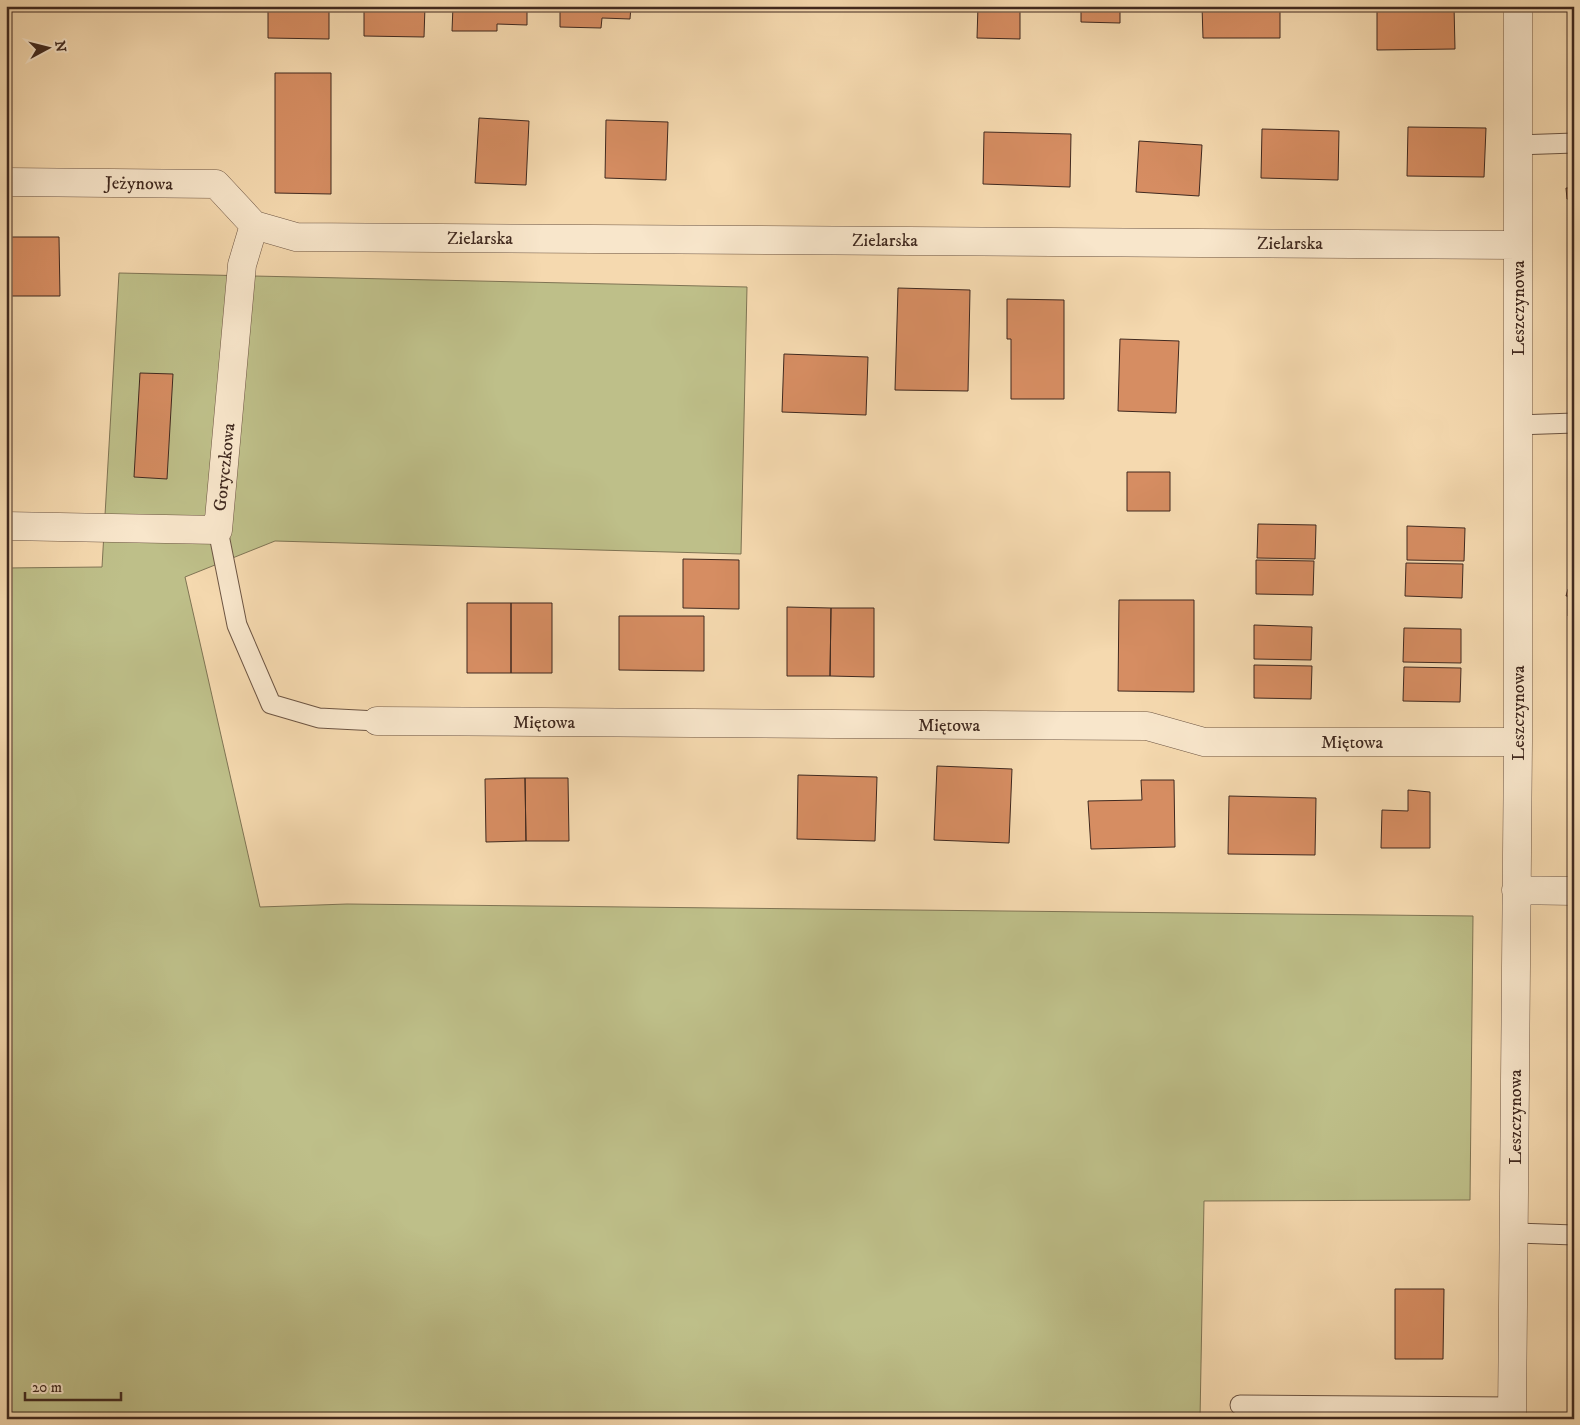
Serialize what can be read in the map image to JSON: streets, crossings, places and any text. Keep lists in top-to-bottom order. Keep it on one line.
{"streets":{"street":["Jeżynowa","Zielarska","Leszczynowa","Goryczkowa","Miętowa"]},"crossings":[["Jeżynowa","Zielarska"],["Jeżynowa","Goryczkowa"],["Zielarska","Leszczynowa"],["Zielarska","Goryczkowa"],["Leszczynowa","Miętowa"]],"scale_bar":"20 m","north":"right"}
